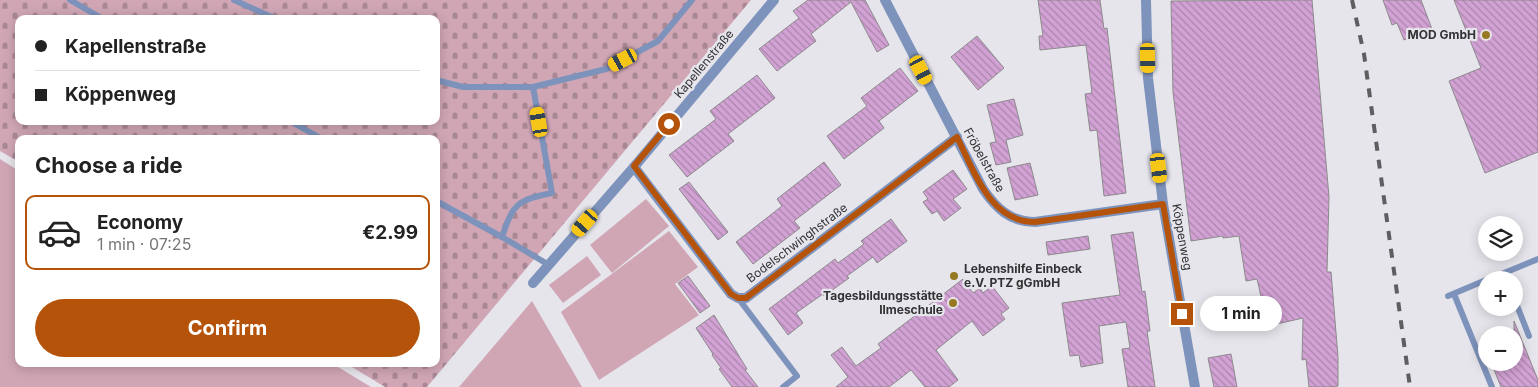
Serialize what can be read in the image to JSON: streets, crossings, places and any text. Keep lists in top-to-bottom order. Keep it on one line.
{"streets":{"street":["Kapellenstraße","Fröbelstraße","Köppenweg","Bodelschwinghstraße"]},"crossings":[["Fröbelstraße","Köppenweg"],["Fröbelstraße","Bodelschwinghstraße"]],"places":["MOD GmbH","Lebenshilfe Einbeck e.V. PTZ gGmbH","Tagesbildungsstätte Ilmeschule"],"page":{"banner":["Kapellenstraße","Köppenweg"],"heading":"Choose a ride","list":[{"name":"Economy","note":"1 min · 07:25","value":"€2.99"}],"map_buttons":["+","−"],"buttons":"Confirm","bubble":"1 min"}}
